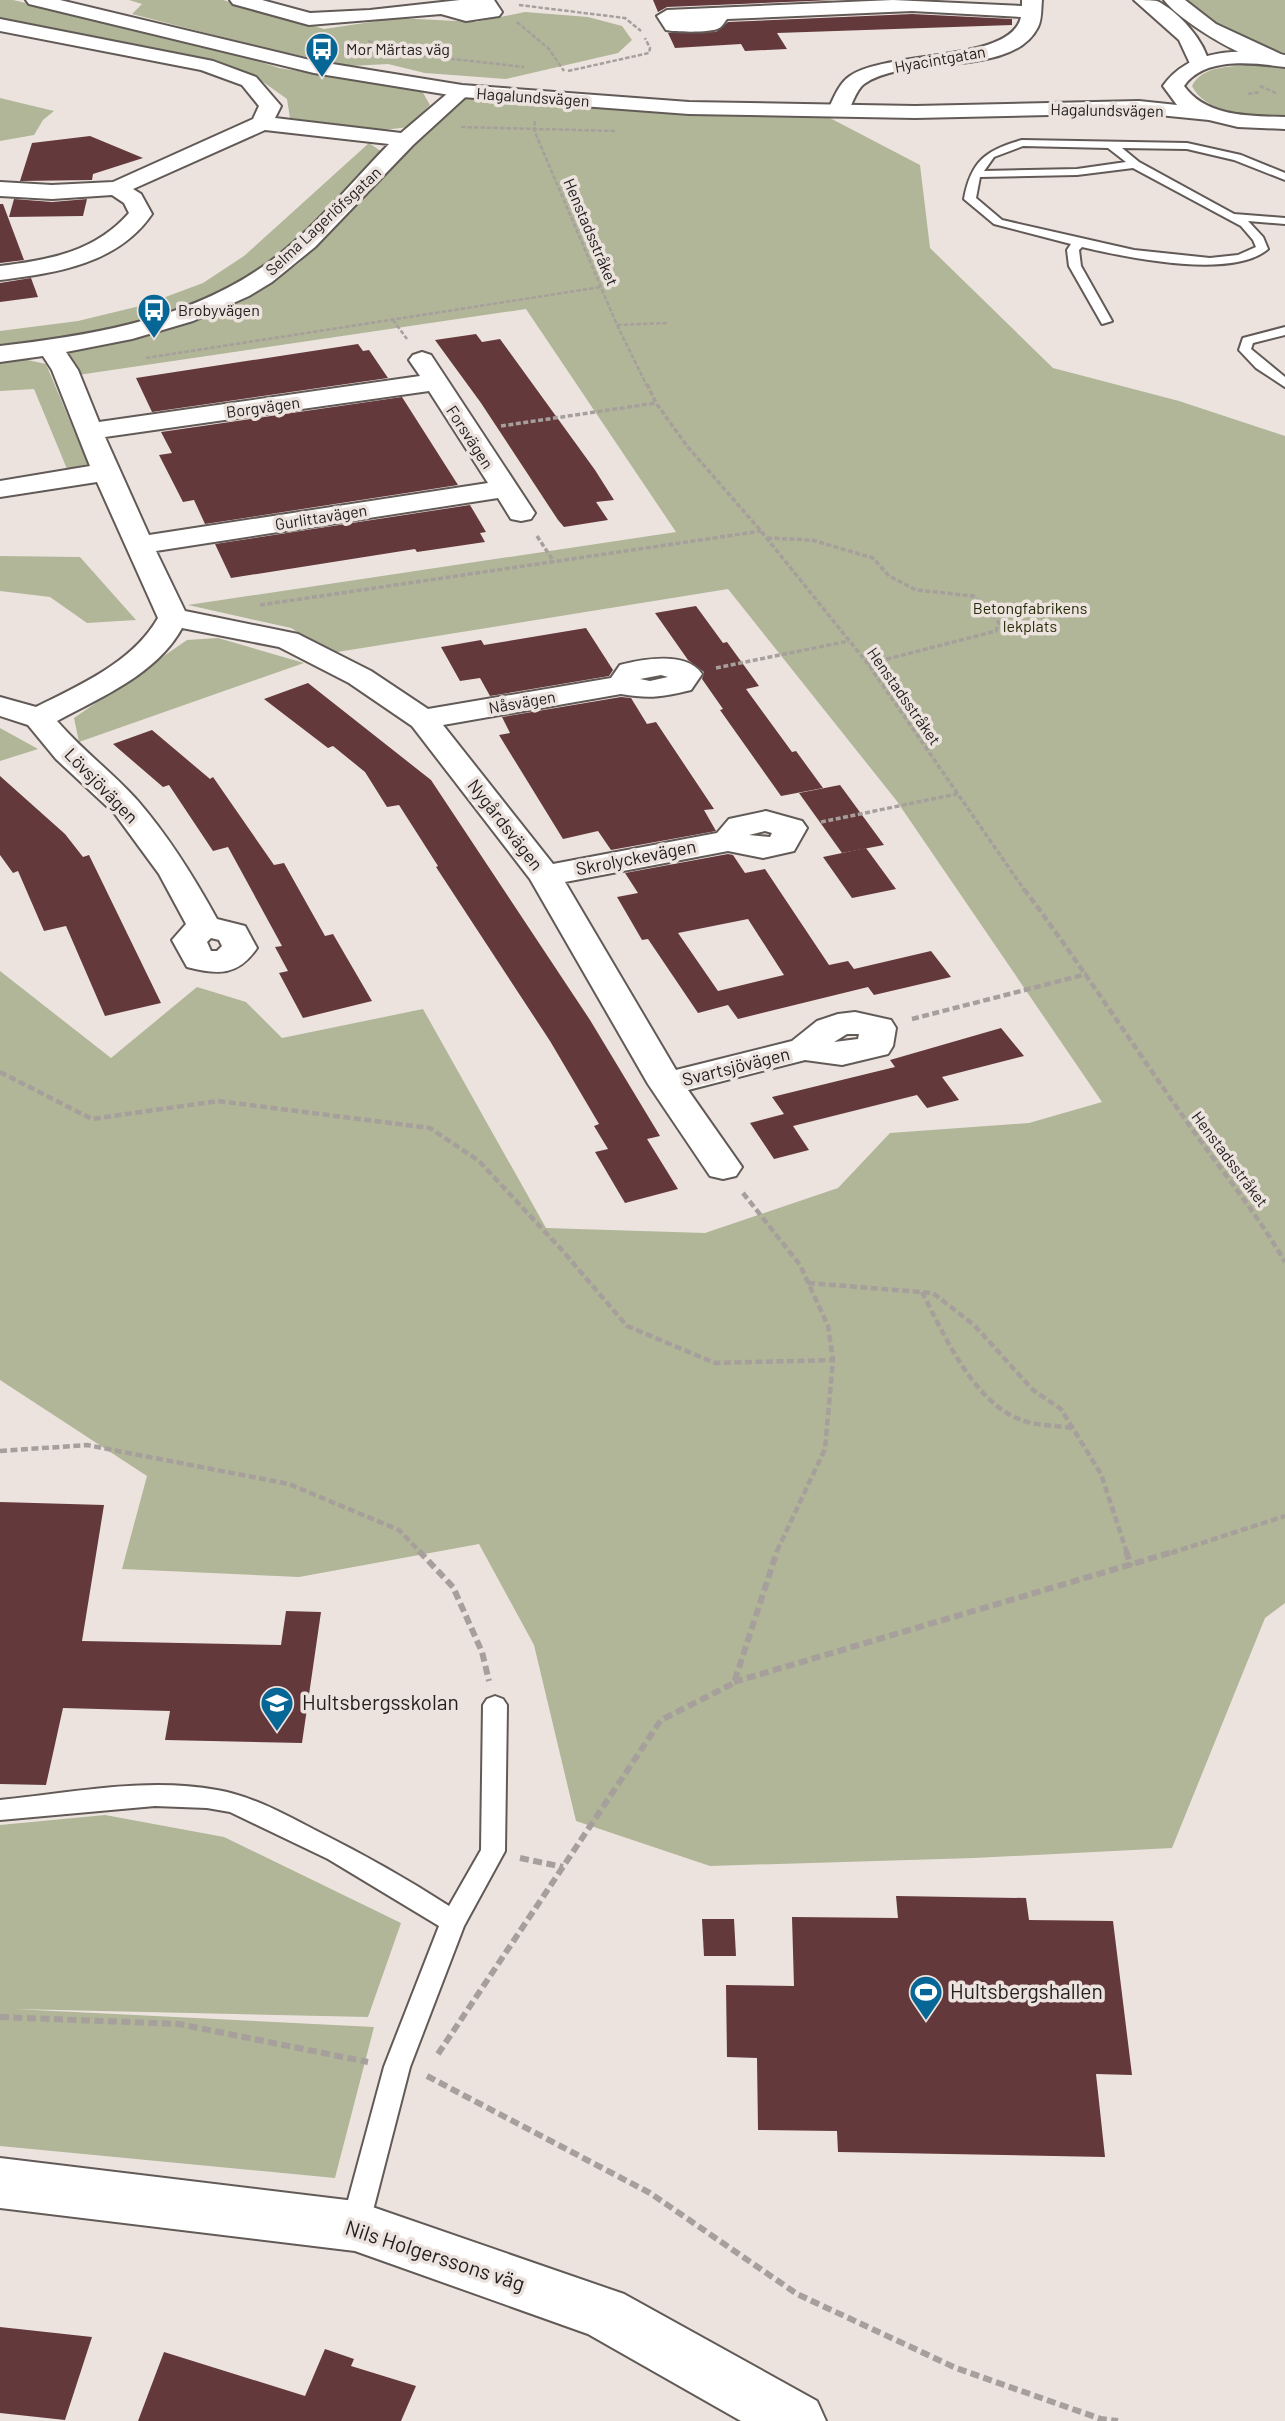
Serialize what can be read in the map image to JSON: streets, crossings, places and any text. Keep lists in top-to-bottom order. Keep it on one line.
{"streets":{"main road":["Hyacintgatan","Hagalundsvägen","Selma Lagerlöfsgatan","Borgvägen","Forsvägen","Gurlittavägen","Nåsvägen","Lövsjövägen","Nygårdsvägen","Skrolyckevägen","Svartsjövägen","Nils Holgerssons väg"],"path":["Henstadsstråket"]},"crossings":[["Hyacintgatan","Hagalundsvägen"],["Hagalundsvägen","Selma Lagerlöfsgatan"],["Borgvägen","Forsvägen"],["Forsvägen","Gurlittavägen"],["Nåsvägen","Nygårdsvägen"],["Nygårdsvägen","Skrolyckevägen"],["Nygårdsvägen","Svartsjövägen"]],"parks":["Betongfabrikens lekplats"],"places":{"bus stop":["Mor Märtas väg","Brobyvägen"],"school or university":["Hultsbergsskolan"],"sports":["Hultsbergshallen"]}}
